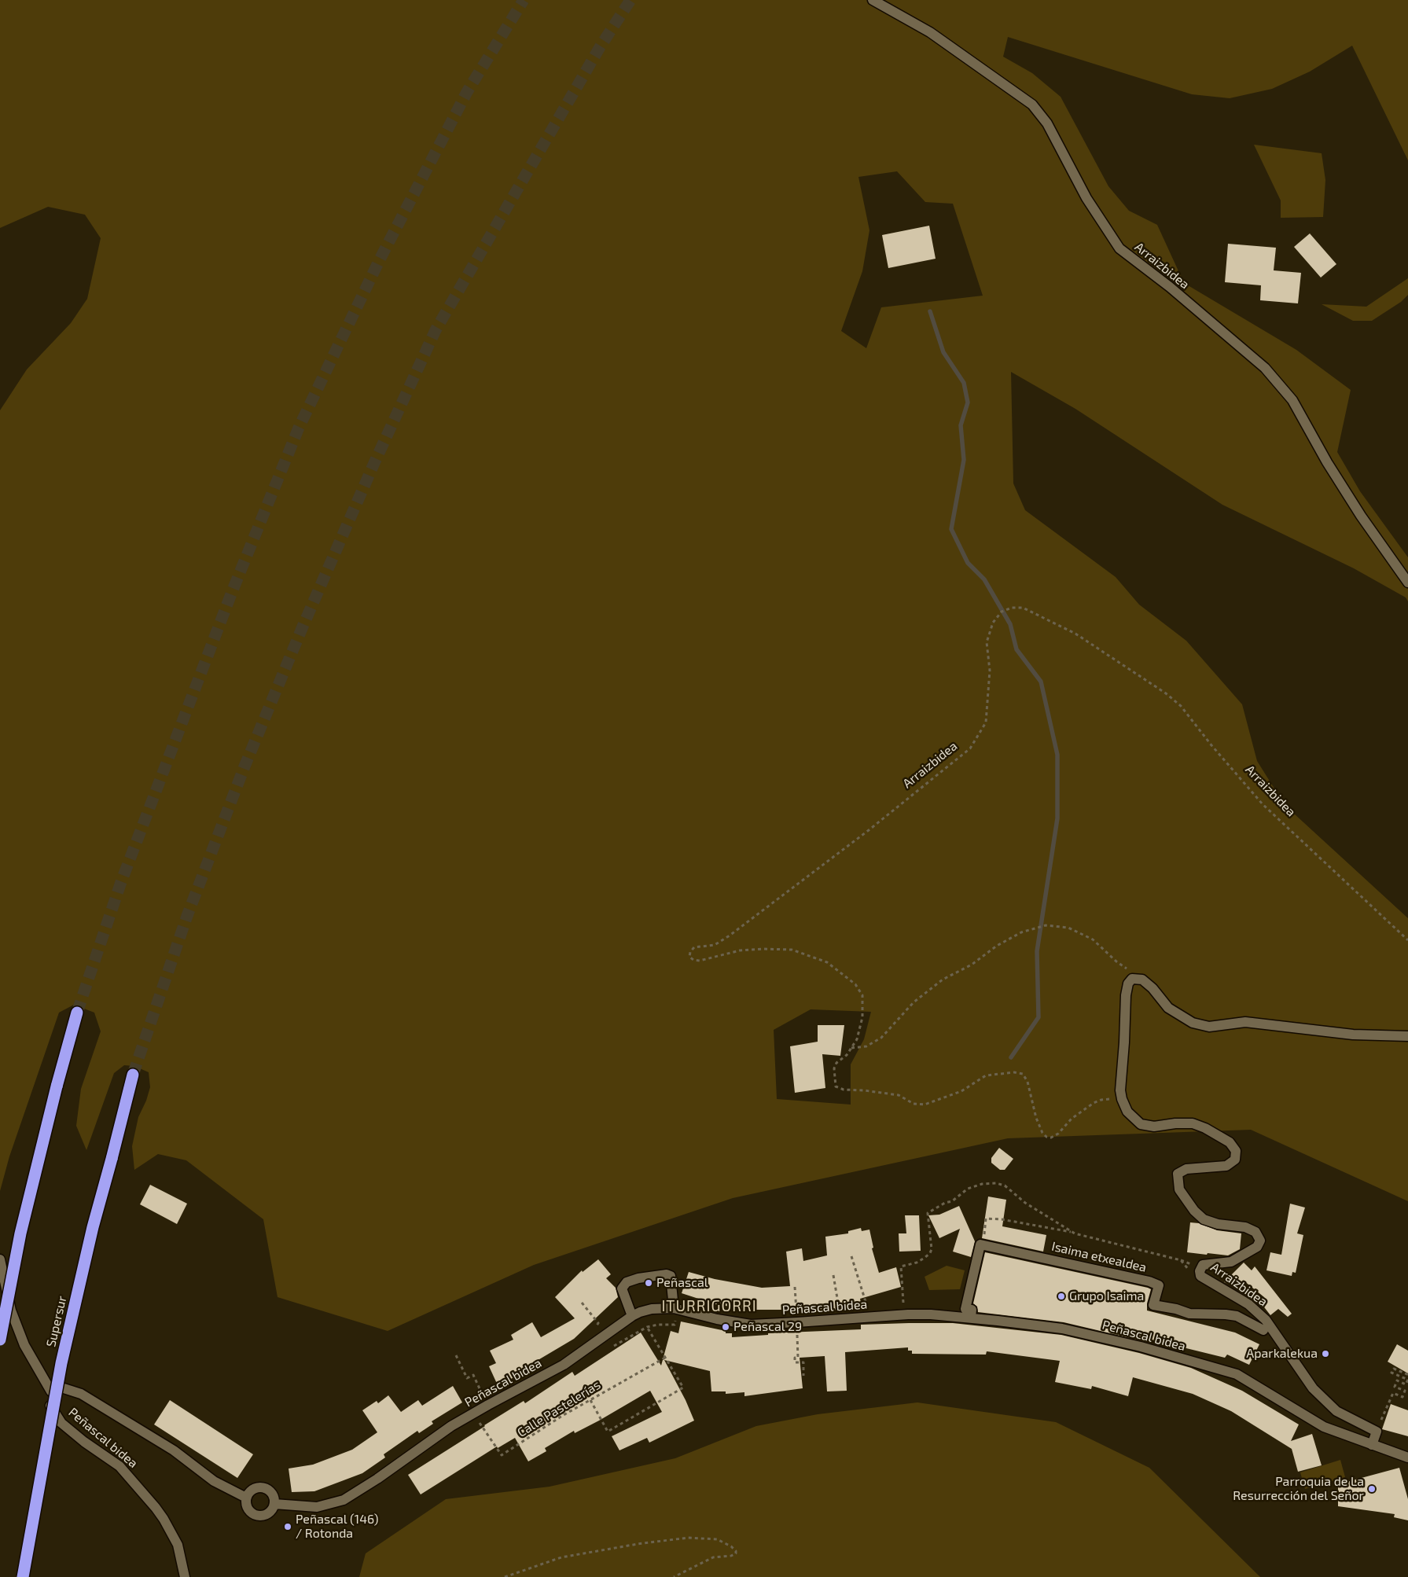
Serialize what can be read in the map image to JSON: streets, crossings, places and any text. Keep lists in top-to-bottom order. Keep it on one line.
{"streets":{"highway":["Supersur"],"street":["Arraizbidea","Isaima etxealdea","Peñascal bidea"],"path":["Calle Pastelerías"]},"crossings":[["Isaima etxealdea","Peñascal bidea"]],"districts":["ITURRIGORRI"],"places":["Peñascal","Grupo Isaima","Peñascal 29","Aparkalekua","Parroquia de La Resurrección del Señor","Peñascal (146) / Rotonda"]}
